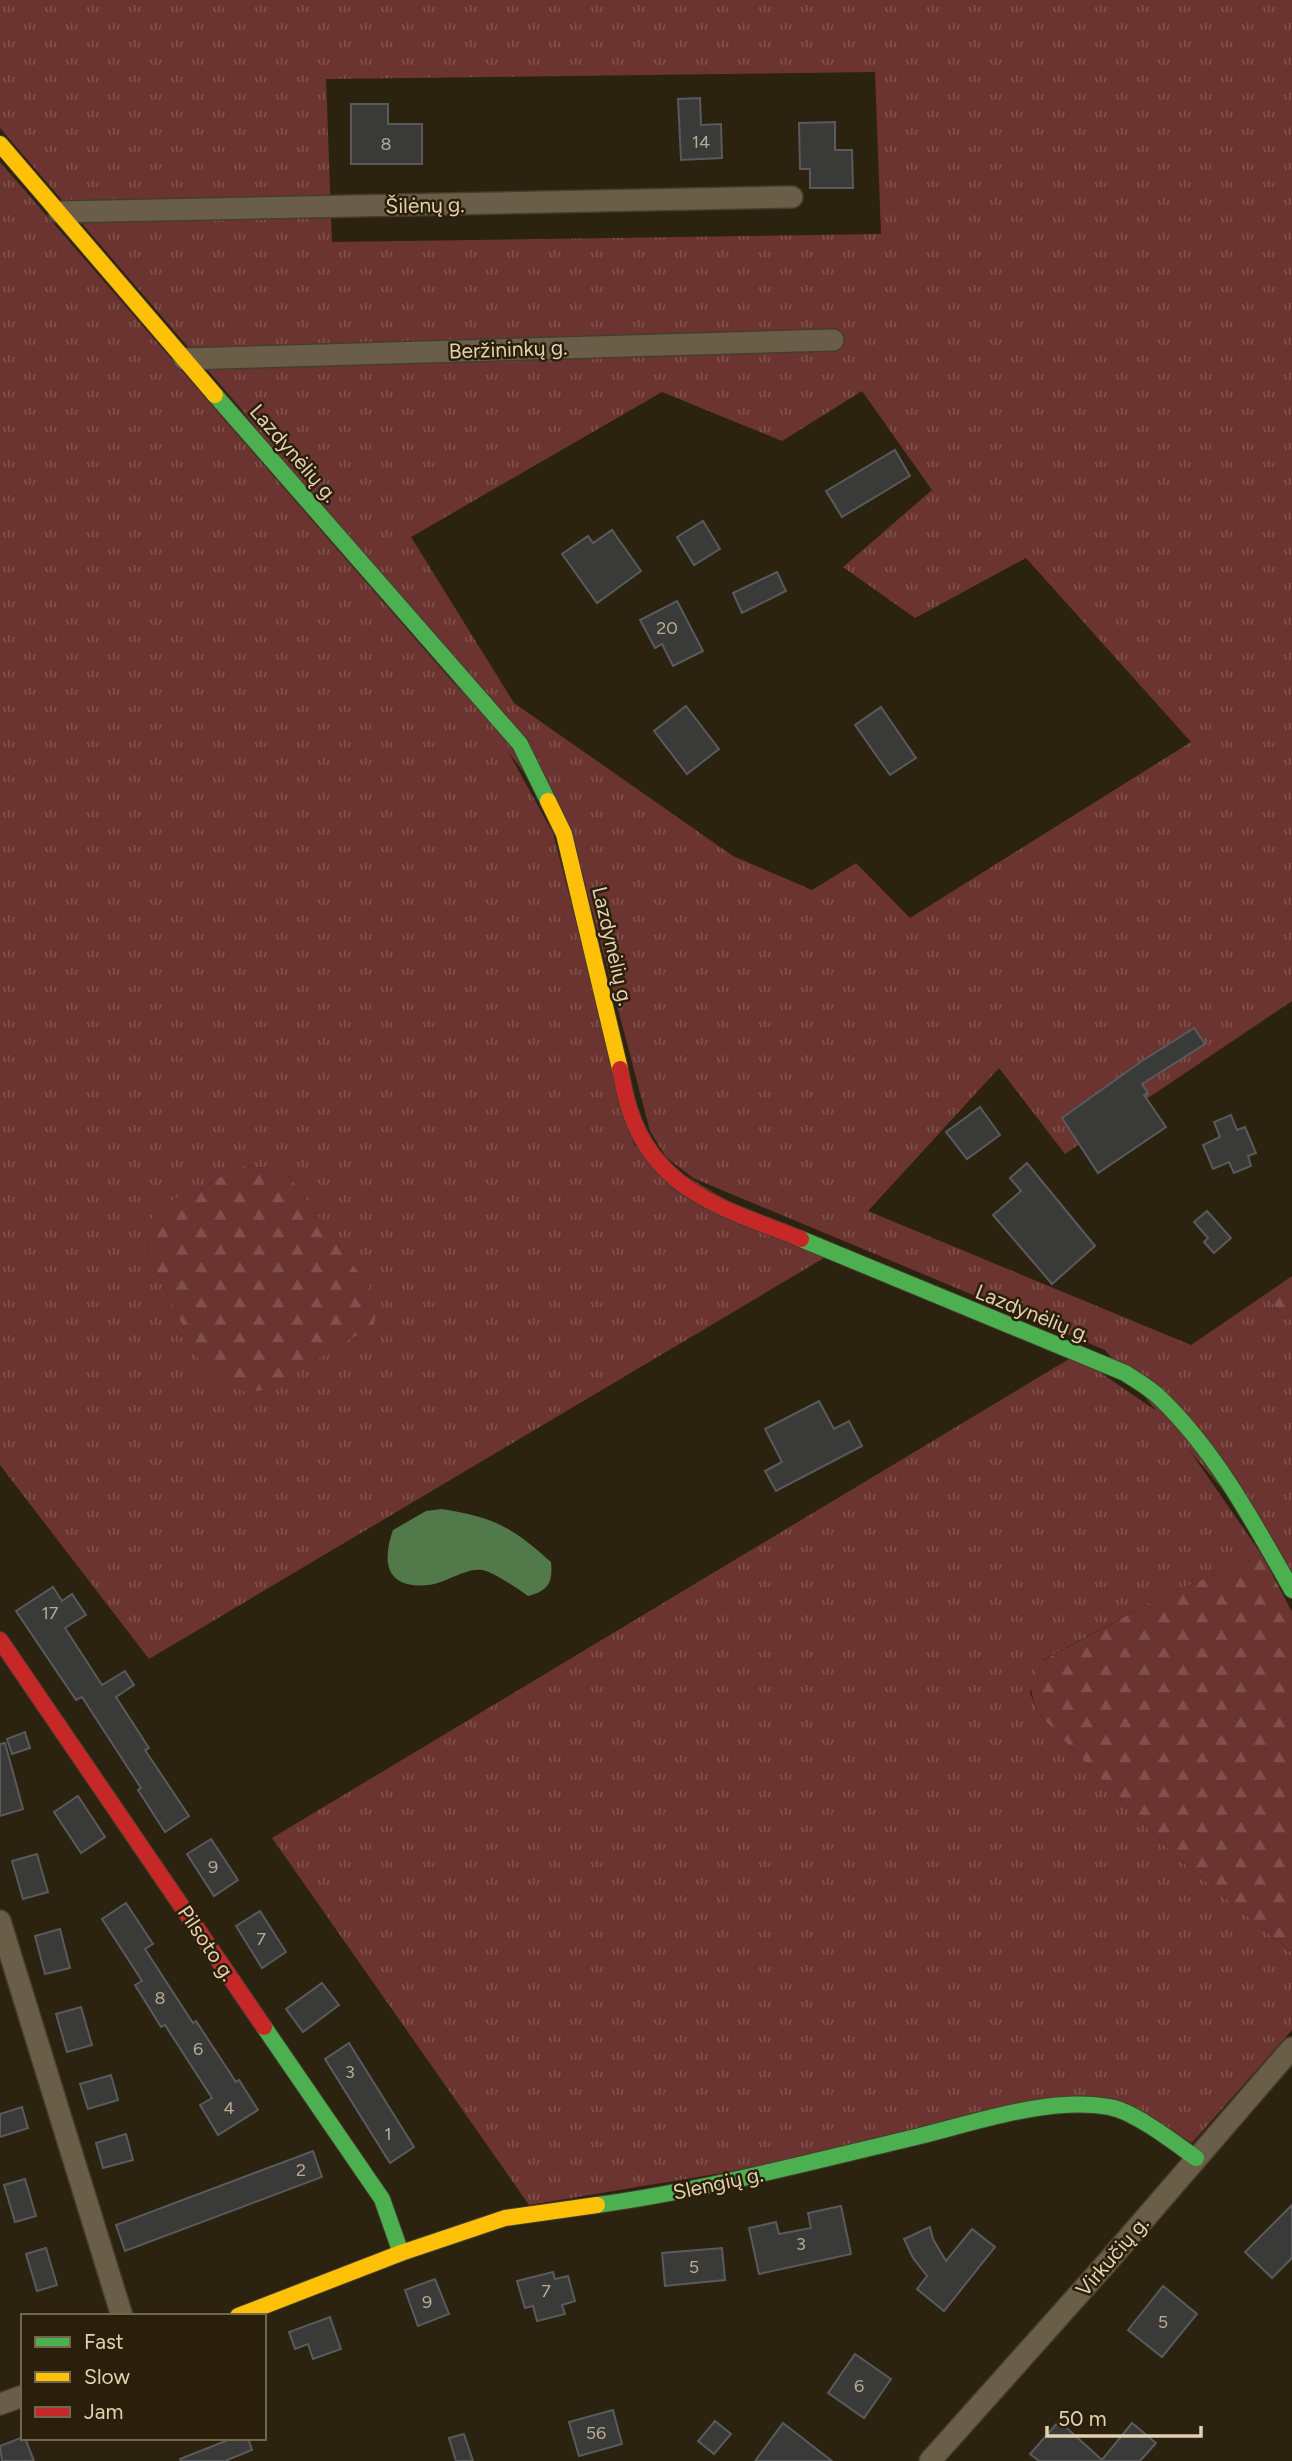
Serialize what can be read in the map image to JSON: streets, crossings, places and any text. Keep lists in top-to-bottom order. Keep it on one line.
{"streets":{"street":["Šilėnų g.","Beržininkų g.","Lazdynėlių g.","Pilsoto g.","Slengių g.","Virkučių g."]},"crossings":[["Šilėnų g.","Lazdynėlių g."],["Beržininkų g.","Lazdynėlių g."],["Pilsoto g.","Slengių g."],["Slengių g.","Virkučių g."]],"house_numbers":["14","8","20","17","9","7","8","6","3","4","1","2","3","5","7","9","5","6","56"],"legend":["Fast","Slow","Jam"],"scale_bar":"50 m"}
